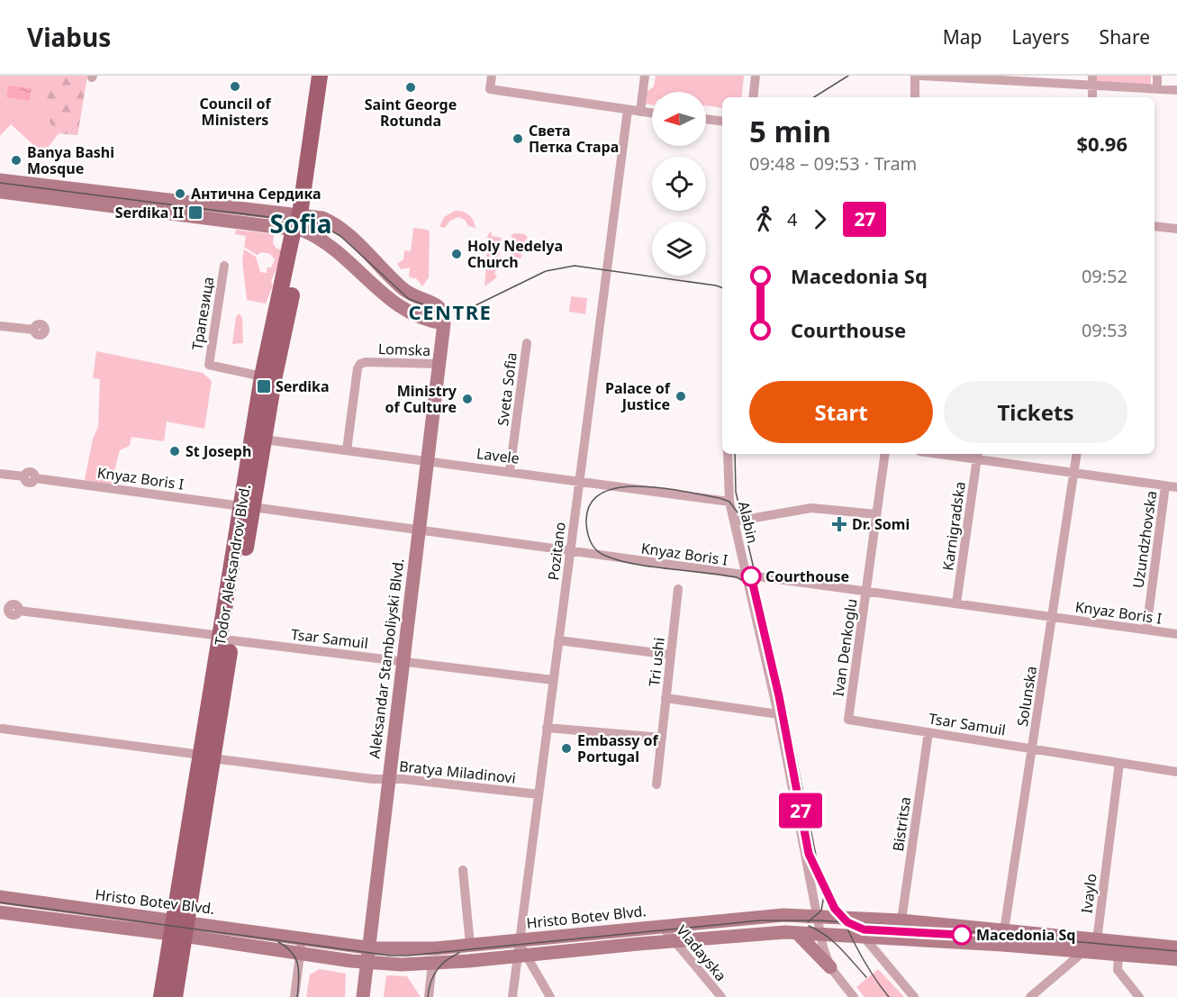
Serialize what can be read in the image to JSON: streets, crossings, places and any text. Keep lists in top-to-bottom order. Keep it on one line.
{"streets":{"main road":["Todor Aleksandrov Blvd.","Aleksandar Stamboliyski Blvd.","Hristo Botev Blvd."],"street":["Трапезица","Lomska","Sveta Sofia","Lavele","Knyaz Boris I","Alabin","Karnigradska","Uzundzhovska","Pozitano","Tsar Samuil","Ivan Denkoglu","Tri ushi","Solunska","Bratya Miladinovi","Bistritsa","Ivaylo","Vladayska"]},"crossings":[["Трапезица","Todor Aleksandrov Blvd."],["Lomska","Lavele"],["Lomska","Aleksandar Stamboliyski Blvd."],["Sveta Sofia","Lavele"],["Lavele","Alabin"],["Lavele","Pozitano"],["Lavele","Todor Aleksandrov Blvd."],["Lavele","Aleksandar Stamboliyski Blvd."],["Knyaz Boris I","Alabin"],["Knyaz Boris I","Karnigradska"],["Knyaz Boris I","Uzundzhovska"],["Knyaz Boris I","Pozitano"],["Knyaz Boris I","Todor Aleksandrov Blvd."],["Knyaz Boris I","Ivan Denkoglu"],["Knyaz Boris I","Aleksandar Stamboliyski Blvd."],["Knyaz Boris I","Solunska"],["Alabin","Hristo Botev Blvd."],["Pozitano","Tsar Samuil"],["Pozitano","Bratya Miladinovi"],["Pozitano","Hristo Botev Blvd."],["Todor Aleksandrov Blvd.","Tsar Samuil"],["Todor Aleksandrov Blvd.","Bratya Miladinovi"],["Todor Aleksandrov Blvd.","Hristo Botev Blvd."],["Tsar Samuil","Ivan Denkoglu"],["Tsar Samuil","Aleksandar Stamboliyski Blvd."],["Tsar Samuil","Solunska"],["Tsar Samuil","Bistritsa"],["Tsar Samuil","Ivaylo"],["Aleksandar Stamboliyski Blvd.","Bratya Miladinovi"],["Aleksandar Stamboliyski Blvd.","Hristo Botev Blvd."],["Solunska","Hristo Botev Blvd."],["Bistritsa","Hristo Botev Blvd."],["Ivaylo","Hristo Botev Blvd."],["Hristo Botev Blvd.","Vladayska"]],"districts":["Sofia","CENTRE"],"places":{"other":["Council of Ministers","Saint George Rotunda","Света Петка Стара","Banya Bashi Mosque","Антична Сердика","Holy Nedelya Church","Palace of Justice","Ministry of Culture","St Joseph","Courthouse","Embassy of Portugal","Macedonia Sq"],"transit":["Serdika II","Serdika"],"health":["Dr. Somi"]},"lines":["tram line 27"],"north":"left","page":{"header":"Viabus","nav":["Map","Layers","Share"],"on_map":"27","heading":["5 min","09:48 – 09:53 · Tram","$0.96"],"legs":["4","27"],"list":[{"name":"Macedonia Sq","value":"09:52"},{"name":"Courthouse","value":"09:53"}],"buttons":["Start","Tickets"]}}
